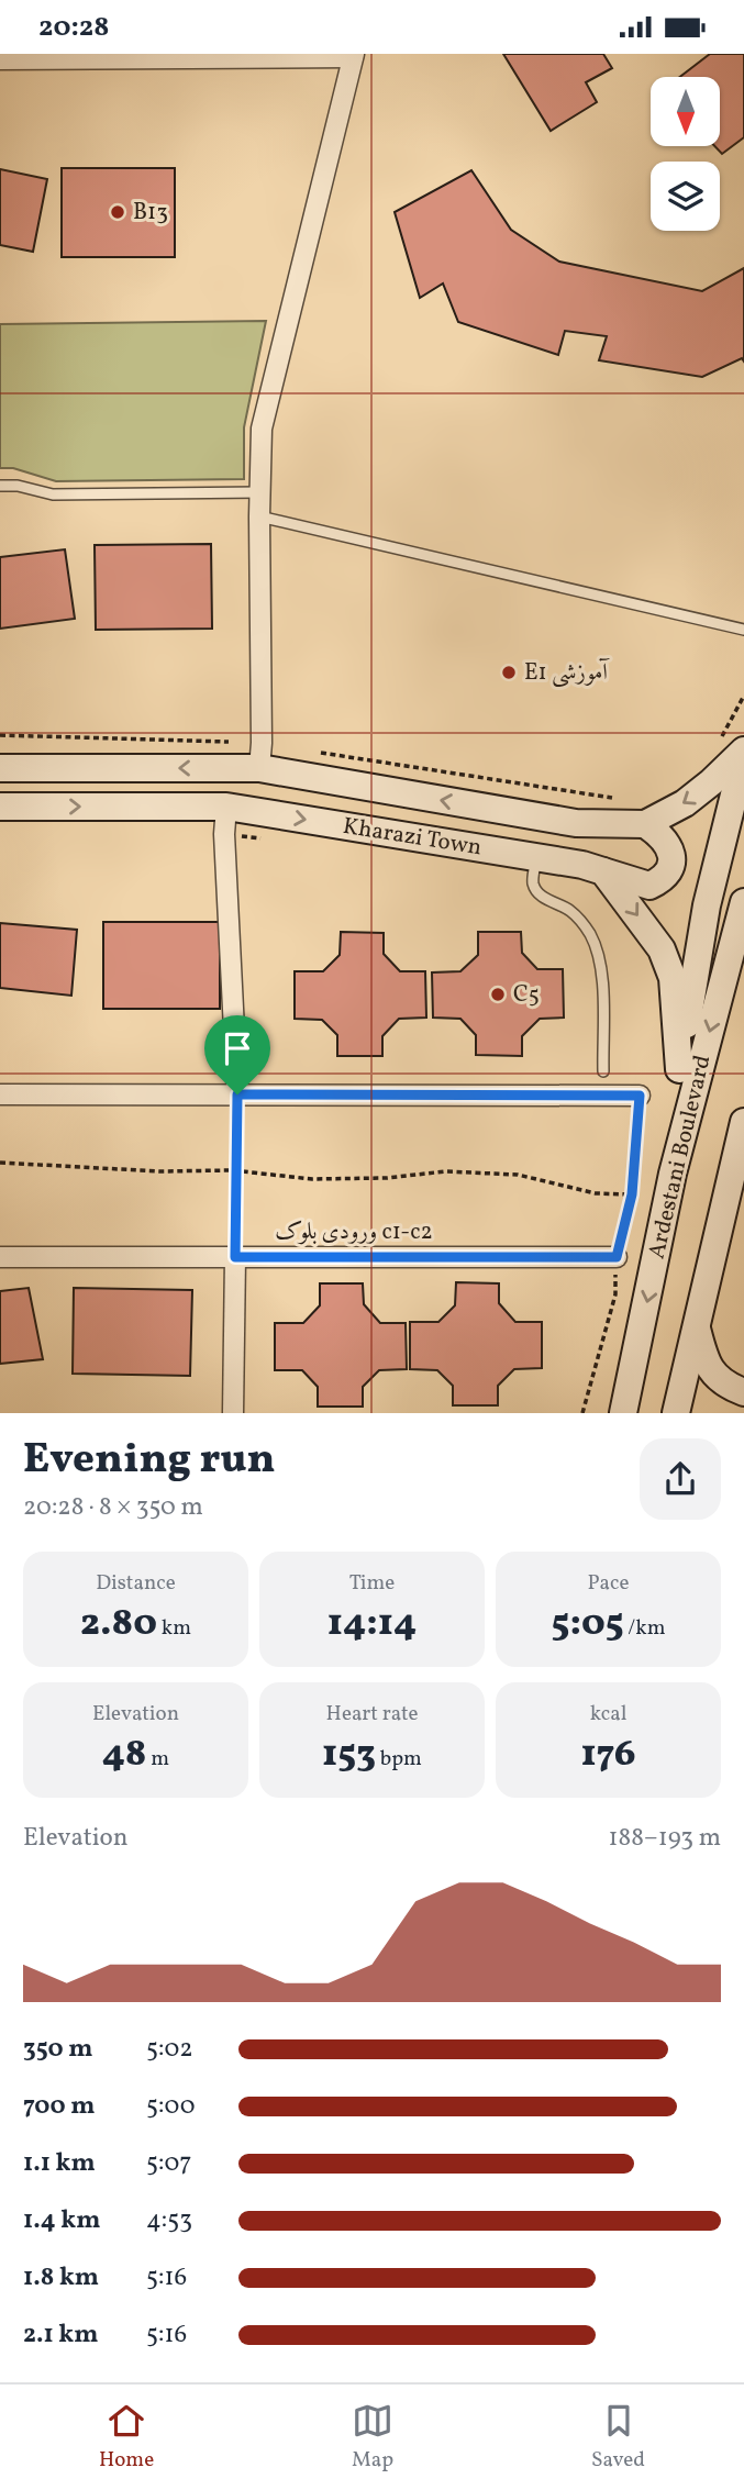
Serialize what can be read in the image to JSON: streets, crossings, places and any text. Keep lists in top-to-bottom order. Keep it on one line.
{"streets":{"street":["Kharazi Town","Ardestani Boulevard","ورودی بلوک c1-c2"]},"places":["B13","E1 آموزشی","C5"],"north":"bottom","page":{"status":"20:28","heading":["Evening run","20:28 · 8 × 350 m"],"stats":[["Distance","2.80 km"],["Time","14:14"],["Pace","5:05 /km"],["Elevation","48 m"],["Heart rate","153 bpm"],["kcal","176"]],"chart":["Elevation","188–193 m"],"list":[{"name":"350 m","note":"5:02"},{"name":"700 m","note":"5:00"},{"name":"1.1 km","note":"5:07"},{"name":"1.4 km","note":"4:53"},{"name":"1.8 km","note":"5:16"},{"name":"2.1 km","note":"5:16"}],"tabs":["Home","Map","Saved"]}}
